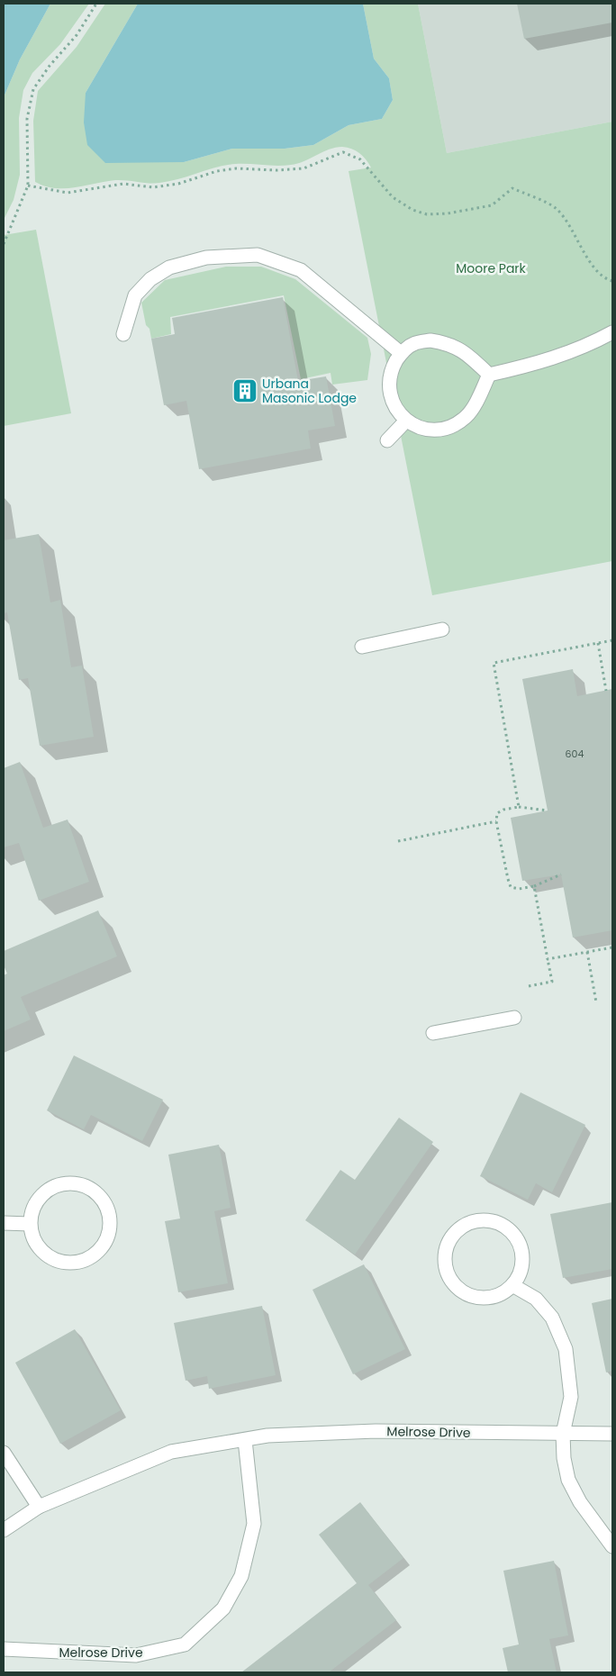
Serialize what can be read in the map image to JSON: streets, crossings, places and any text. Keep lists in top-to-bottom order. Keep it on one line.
{"streets":{"street":["Melrose Drive"]},"parks":["Moore Park"],"places":{"building":["Urbana Masonic Lodge"]},"house_numbers":["604"]}
